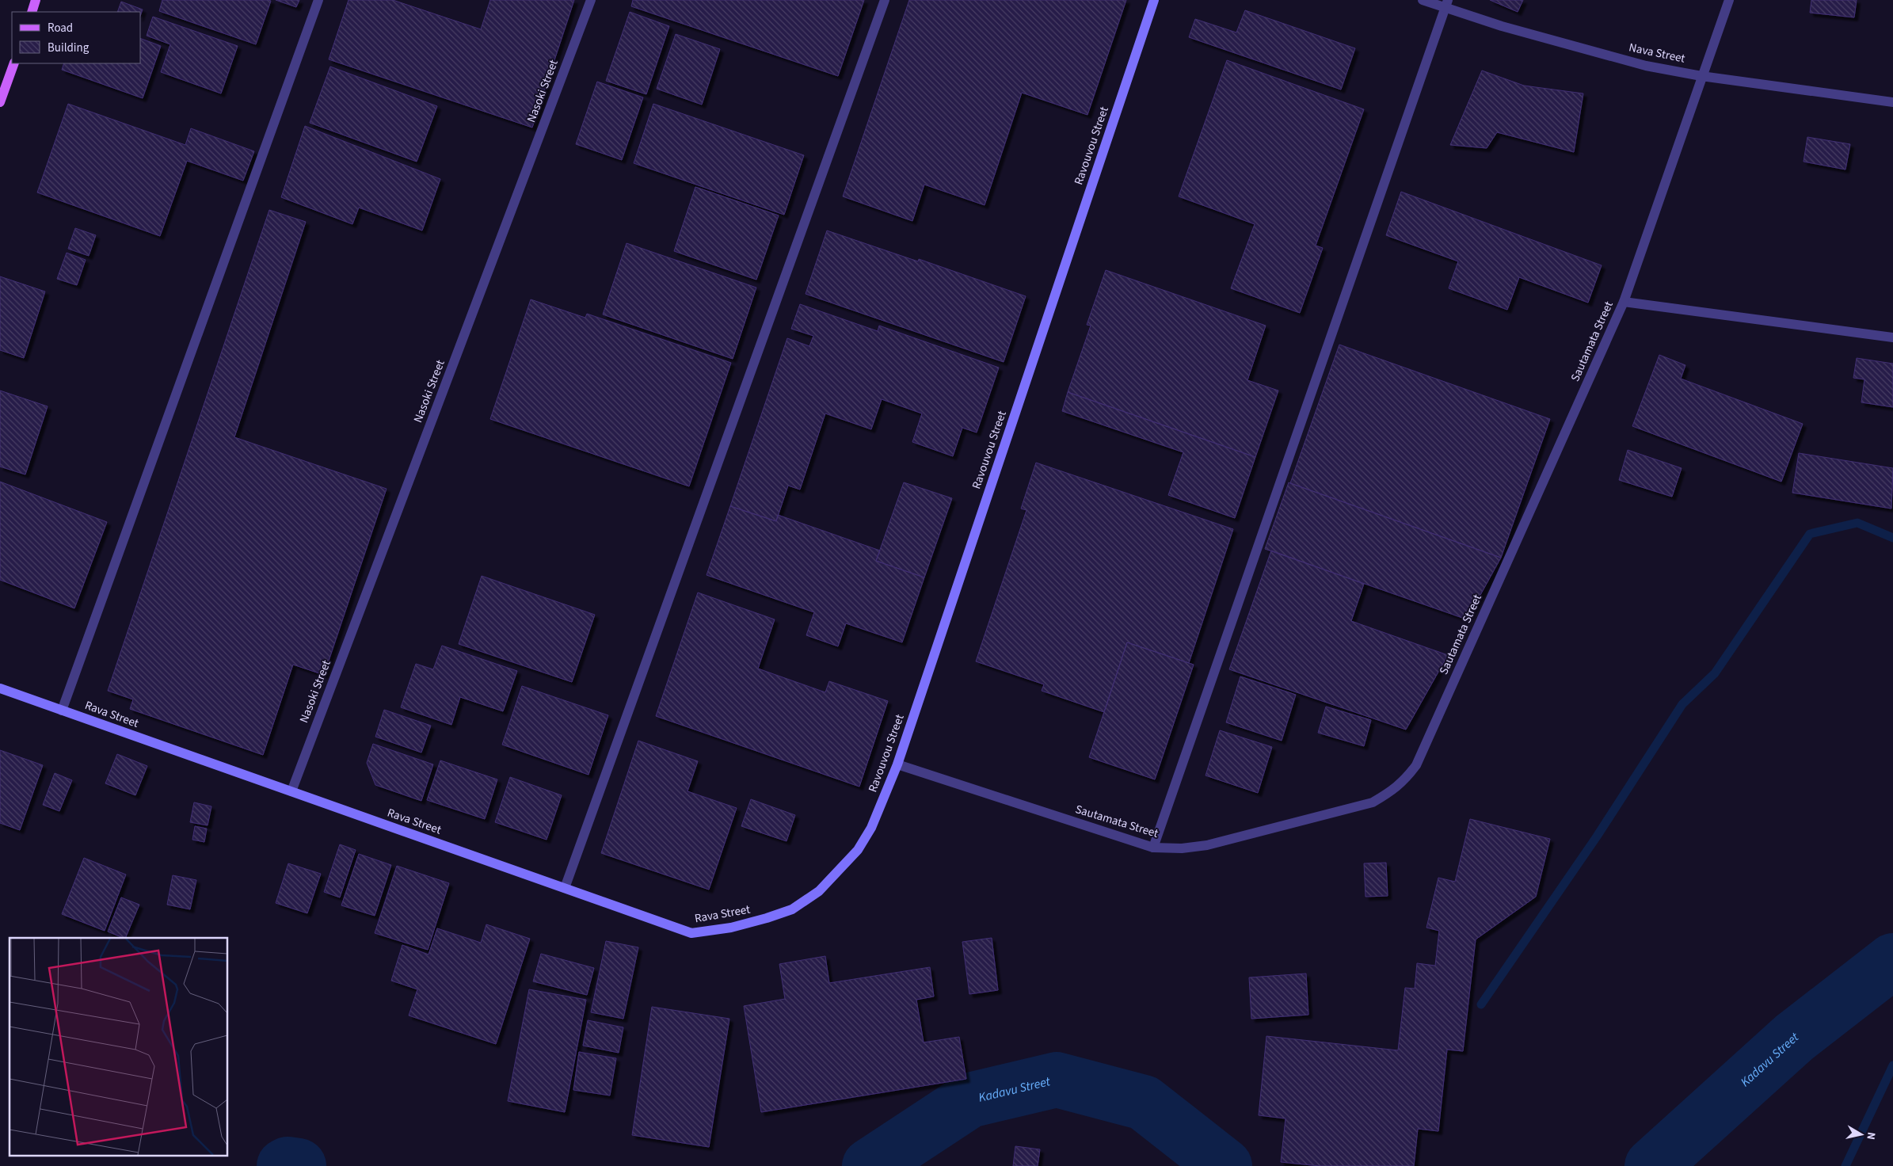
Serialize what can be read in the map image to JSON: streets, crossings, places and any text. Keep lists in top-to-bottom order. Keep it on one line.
{"streets":{"main road":["Ravouvou Street","Rava Street"],"street":["Nava Street","Nasoki Street","Sautamata Street"]},"crossings":[["Nava Street","Sautamata Street"],["Nasoki Street","Rava Street"],["Ravouvou Street","Sautamata Street"],["Ravouvou Street","Rava Street"]],"water":["Kadavu Street"],"legend":["Road","Building"],"north":"right"}
